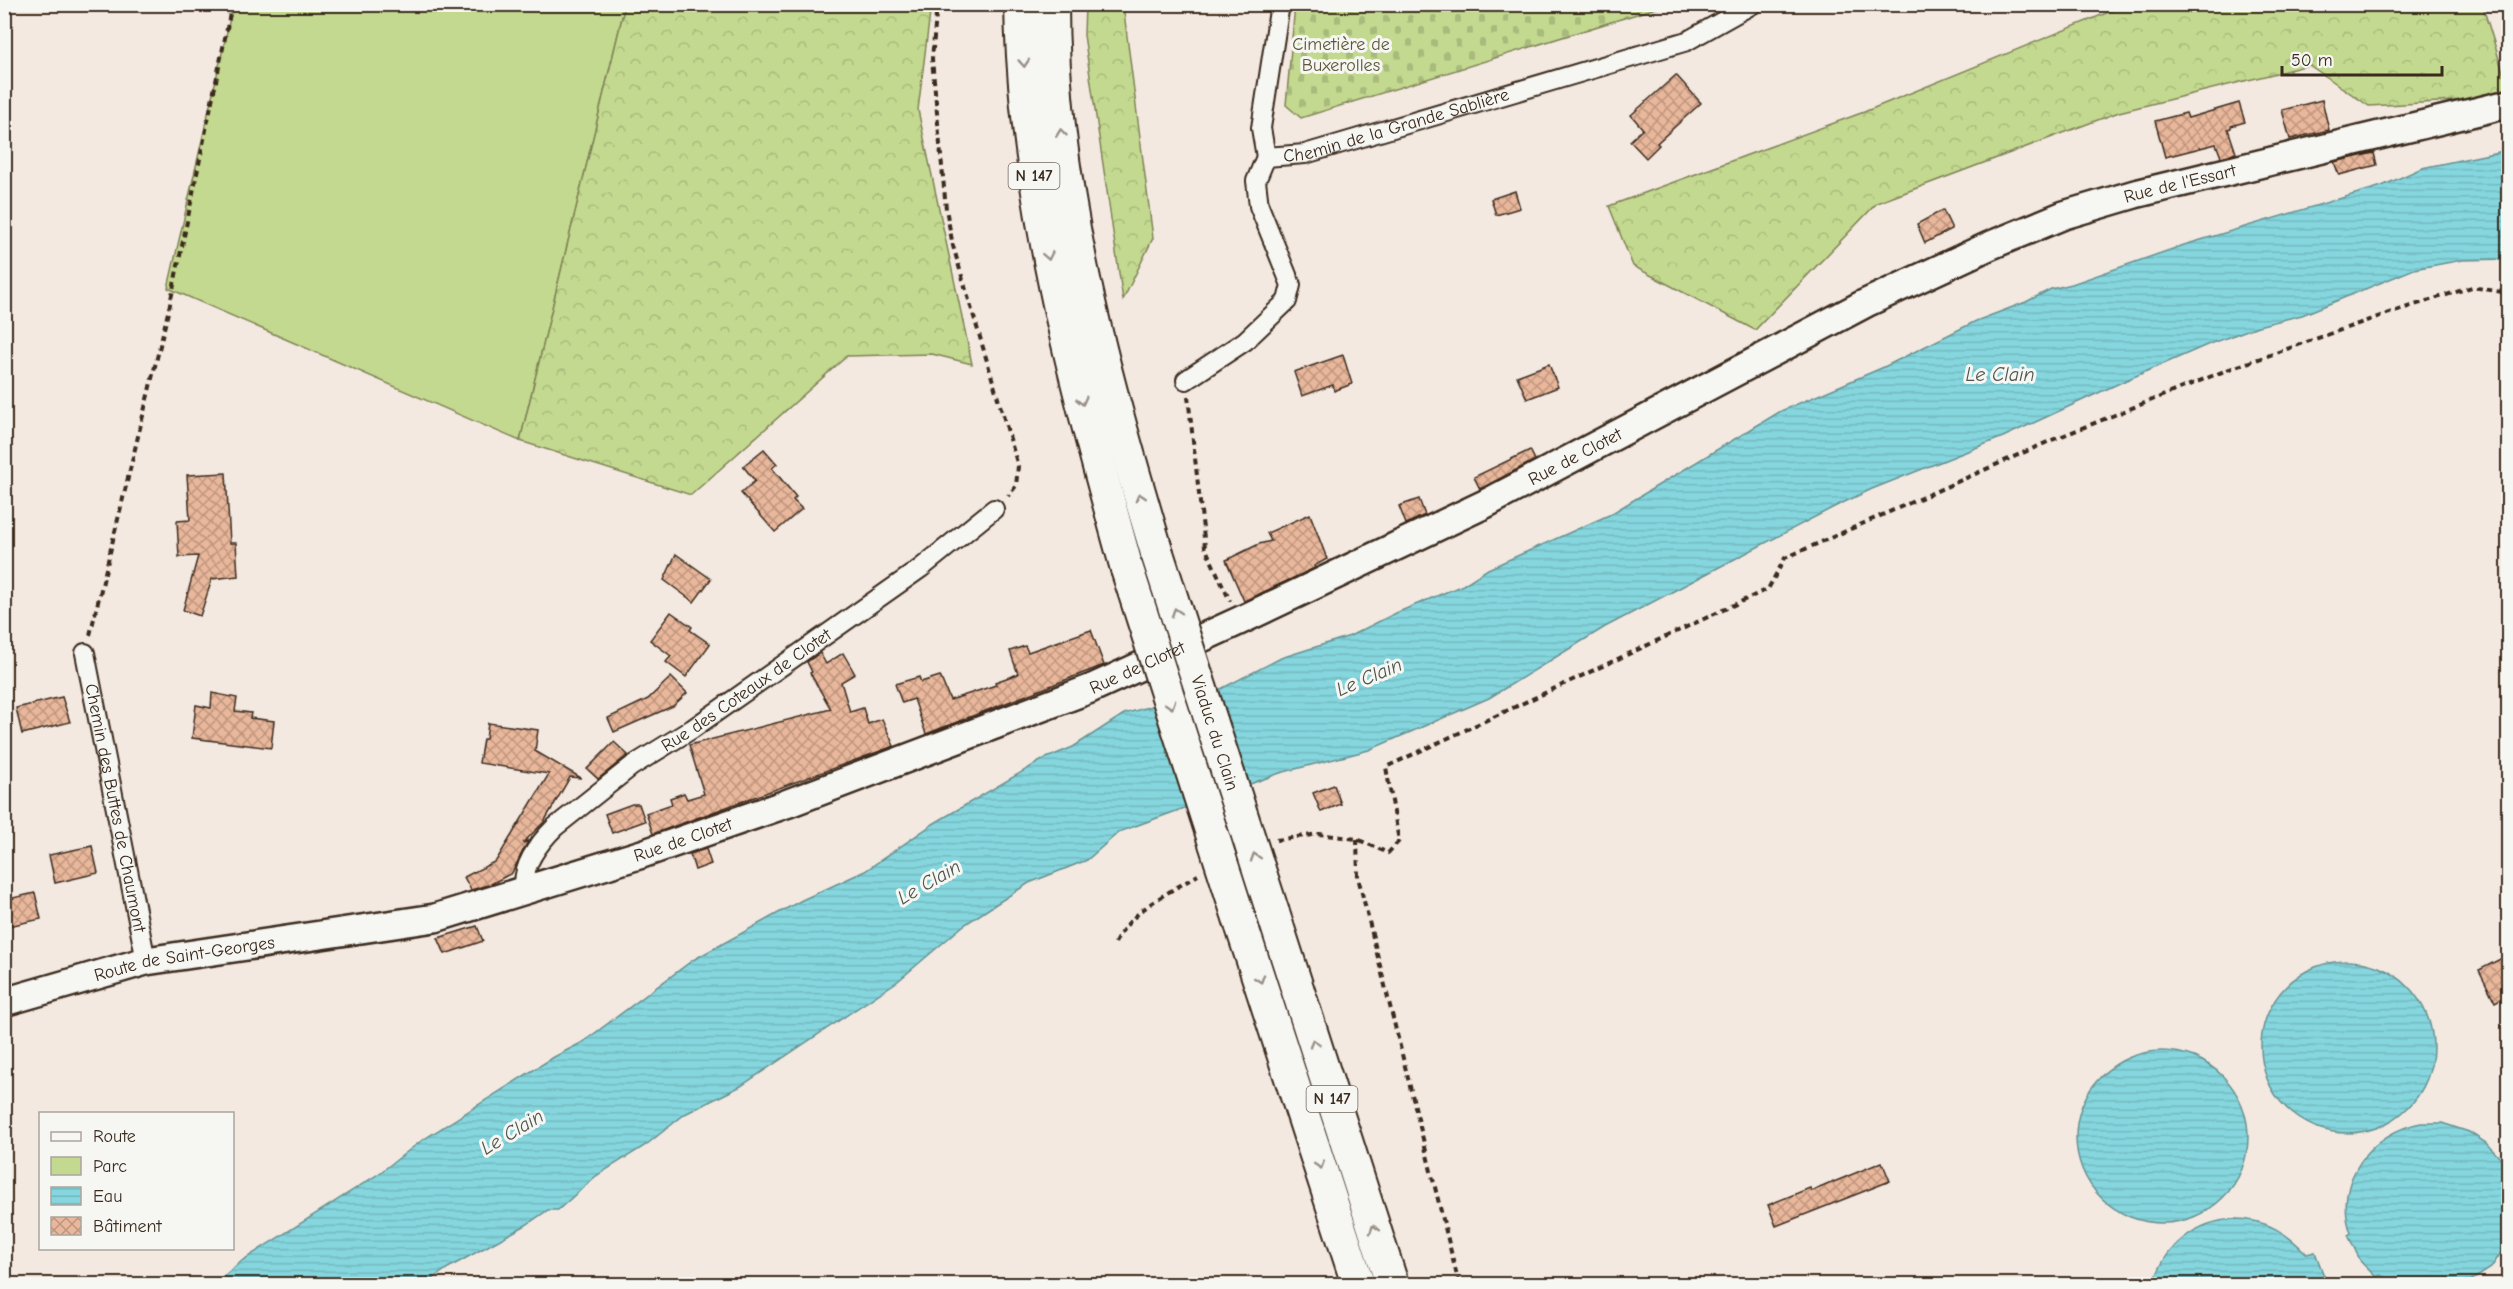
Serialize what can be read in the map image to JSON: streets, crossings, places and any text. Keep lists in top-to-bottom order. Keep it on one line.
{"streets":{"highway":["N 147","Viaduc du Clain"],"main road":["Rue de l'Essart","Rue de Clotet","Route de Saint-Georges"],"street":["Chemin de la Grande Sablière","Rue des Coteaux de Clotet","Chemin des Buttes de Chaumont"]},"crossings":[["Rue de l'Essart","Rue de Clotet"],["Rue de Clotet","Rue des Coteaux de Clotet"],["Rue de Clotet","Route de Saint-Georges"],["Chemin des Buttes de Chaumont","Route de Saint-Georges"]],"water":["Le Clain"],"parks":["Cimetière de Buxerolles"],"legend":["Route","Parc","Eau","Bâtiment"],"scale_bar":"50 m"}
